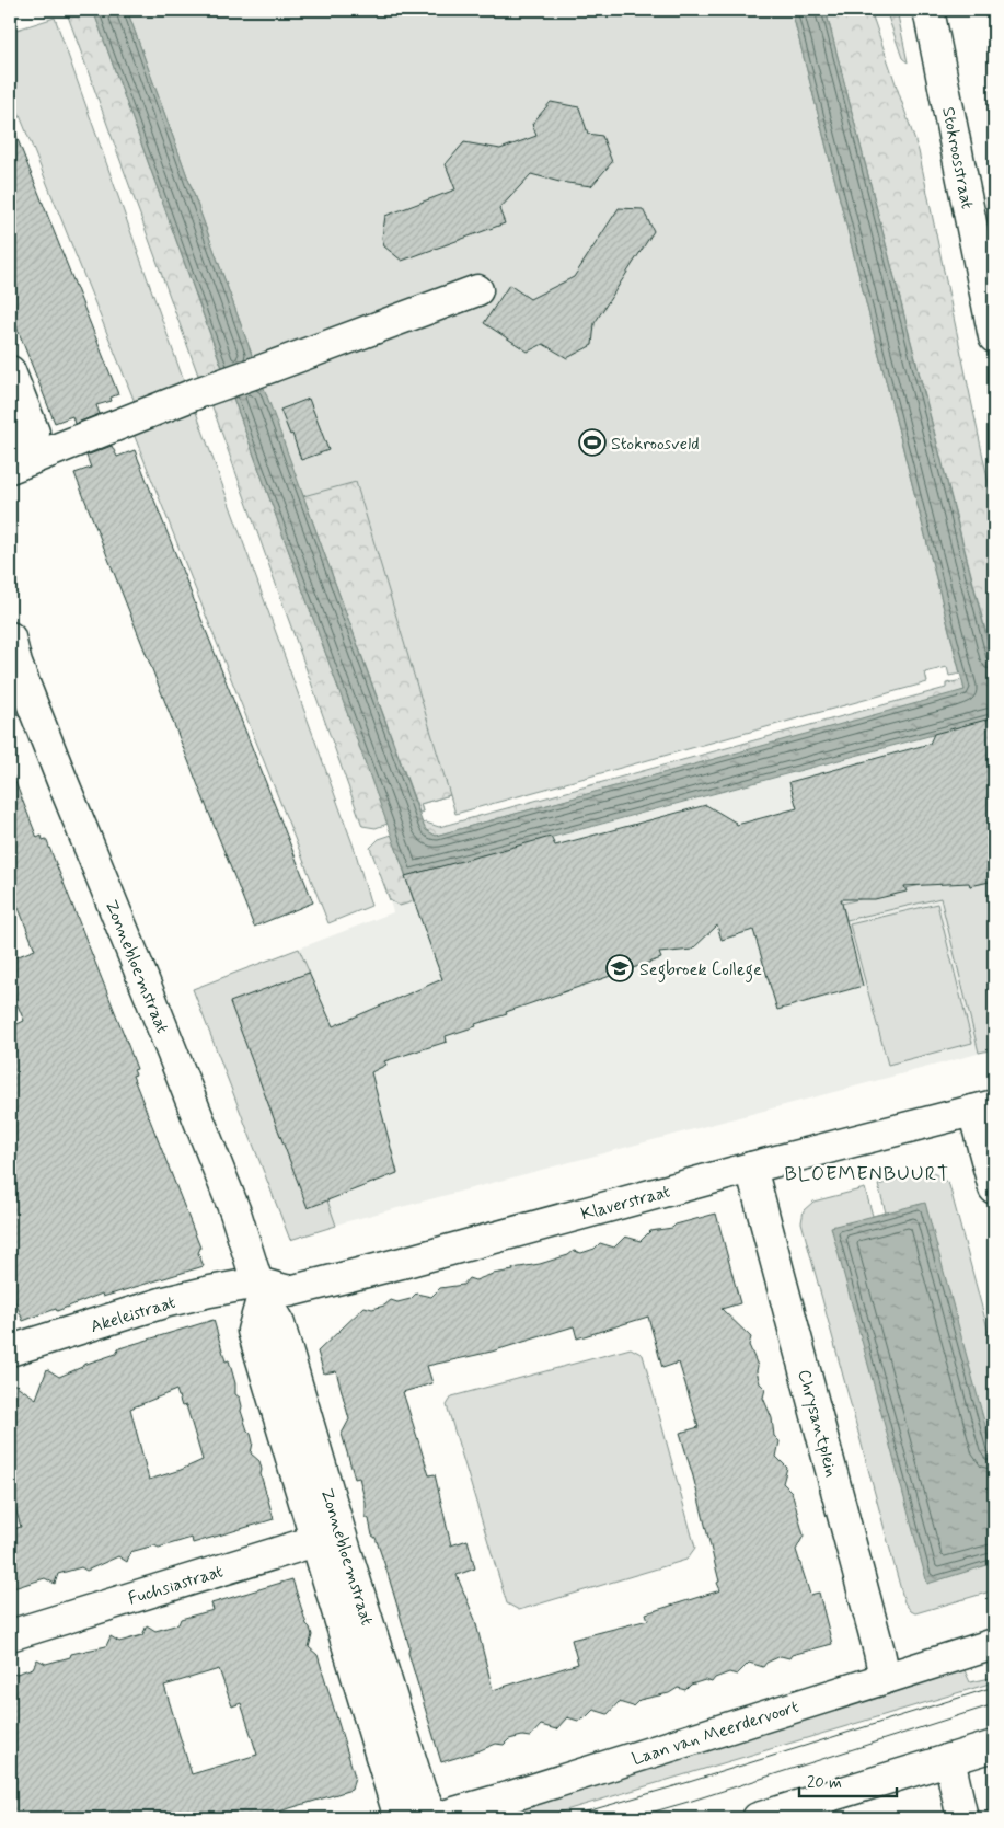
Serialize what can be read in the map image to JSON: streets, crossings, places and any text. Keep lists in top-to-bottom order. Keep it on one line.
{"streets":{"street":["Stokroosstraat","Zonnebloemstraat","Klaverstraat","Akeleistraat","Chrysantplein","Fuchsiastraat","Laan van Meerdervoort"]},"crossings":[["Zonnebloemstraat","Klaverstraat"],["Zonnebloemstraat","Akeleistraat"],["Zonnebloemstraat","Fuchsiastraat"],["Zonnebloemstraat","Laan van Meerdervoort"],["Klaverstraat","Akeleistraat"],["Klaverstraat","Chrysantplein"],["Chrysantplein","Laan van Meerdervoort"]],"districts":["BLOEMENBUURT"],"places":{"sports":["Stokroosveld"],"school or university":["Segbroek College"]},"scale_bar":"20 m"}
